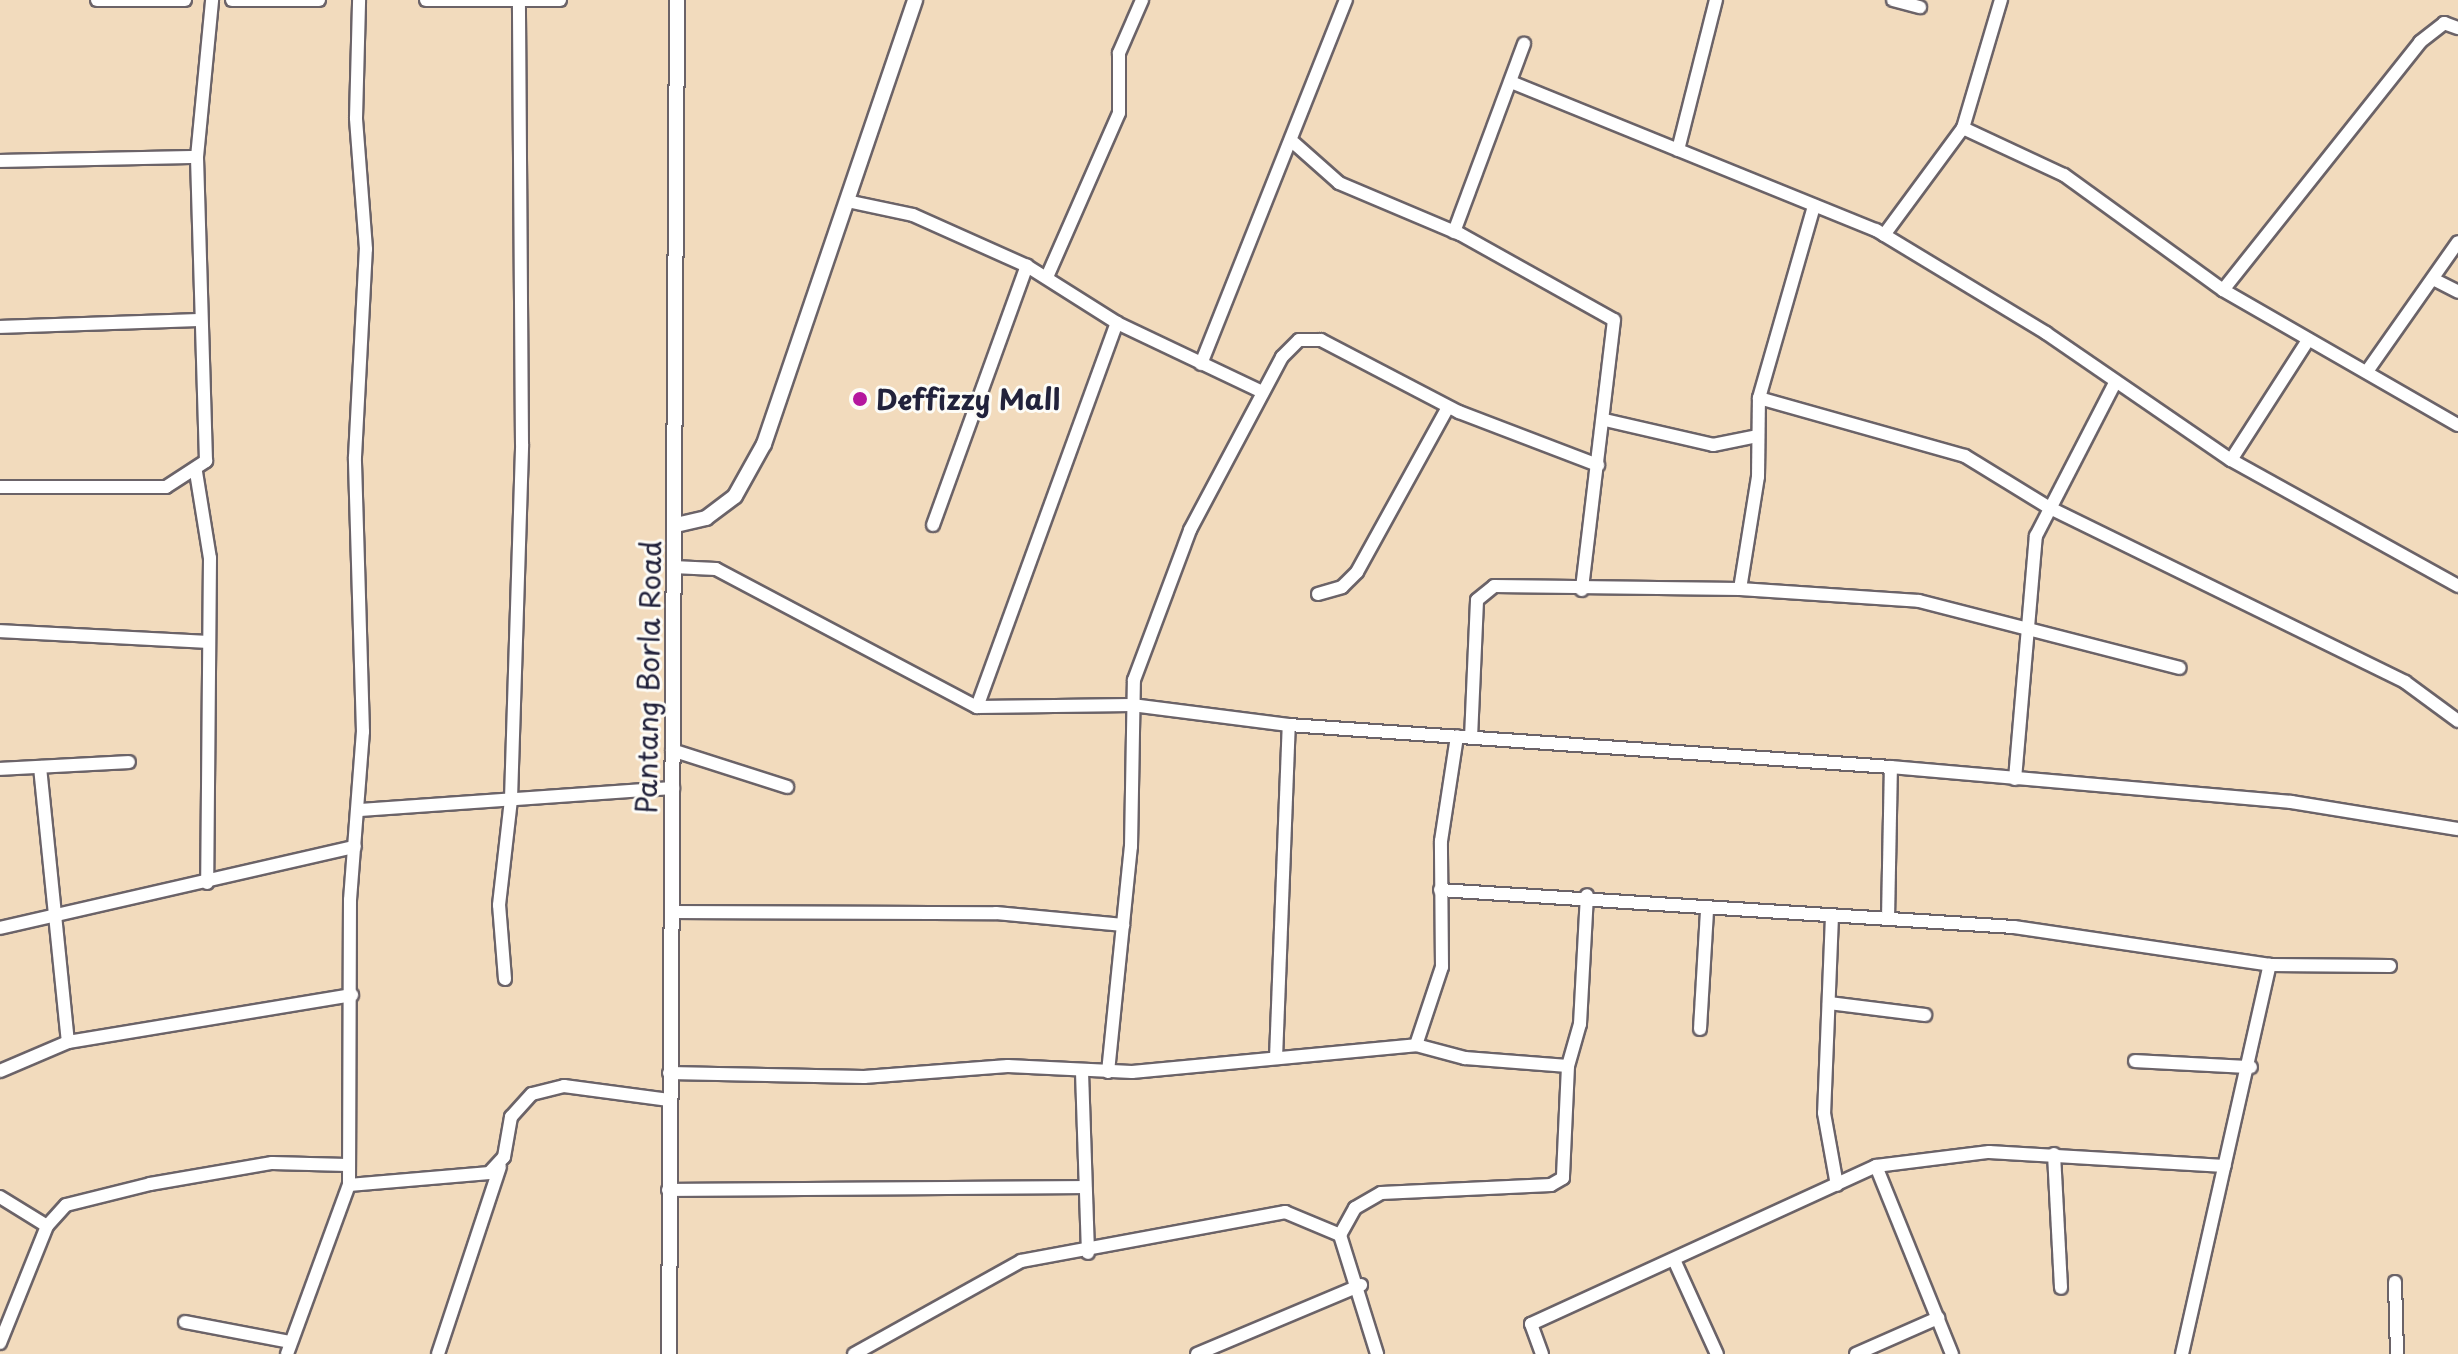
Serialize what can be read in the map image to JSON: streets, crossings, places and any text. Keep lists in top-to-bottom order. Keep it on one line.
{"streets":{"street":["Pantang Borla Road"]},"places":["Deffizzy Mall"]}
